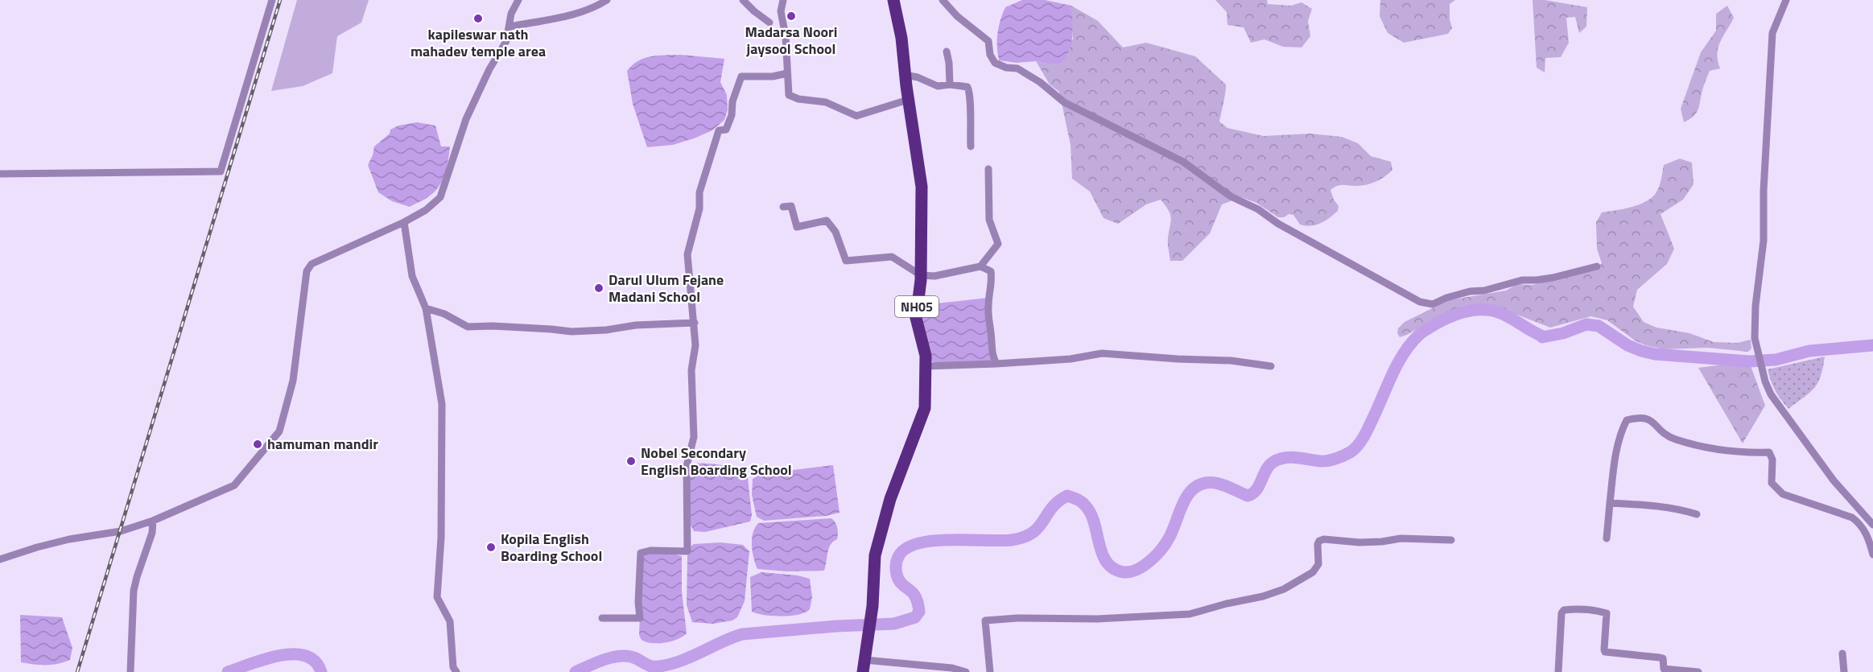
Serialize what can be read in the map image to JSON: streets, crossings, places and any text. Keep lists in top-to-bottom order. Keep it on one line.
{"streets":{"main road":["NH05"]},"places":["Madarsa Noori jaysool School","kapileswar nath mahadev temple area","Darul Ulum Fejane Madani School","hamuman mandir","Nobel Secondary English Boarding School","Kopila English Boarding School"]}
